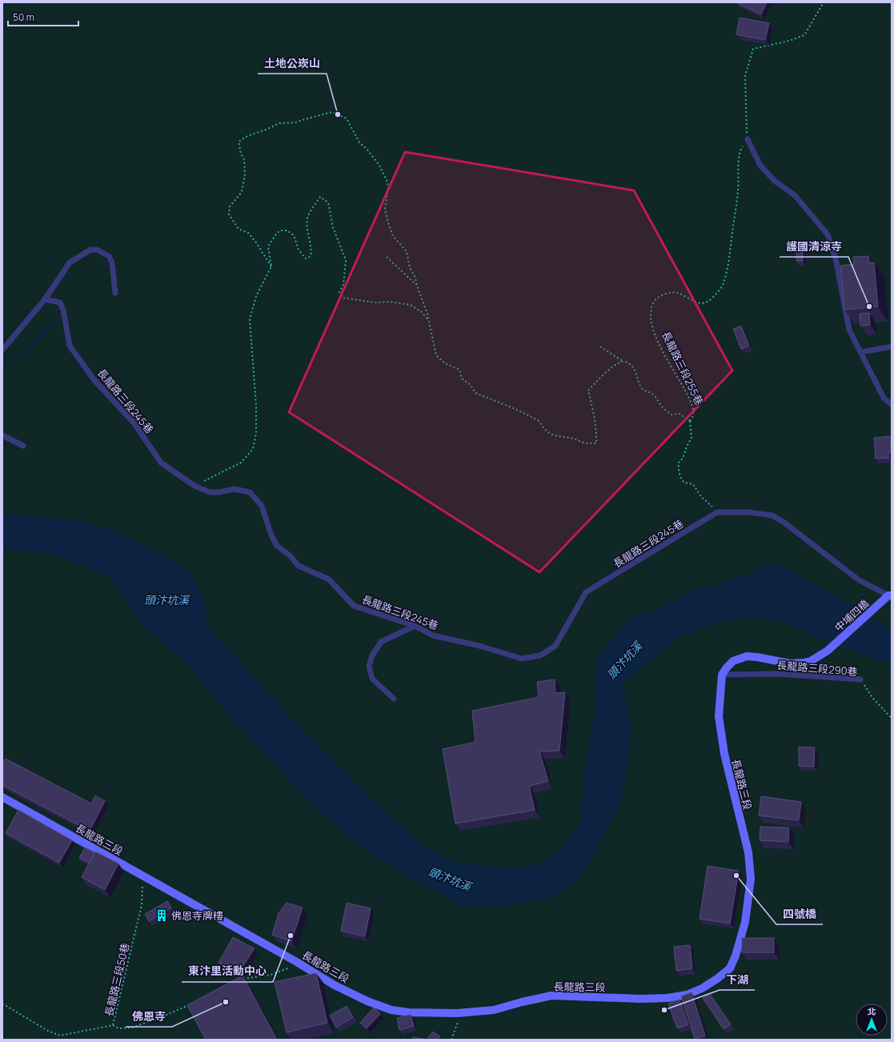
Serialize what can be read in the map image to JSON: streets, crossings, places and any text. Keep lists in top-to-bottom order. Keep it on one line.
{"streets":{"main road":["中埔四橋","長龍路三段"],"lane":["長龍路三段245巷","長龍路三段290巷"],"path":["長龍路三段255巷","長龍路三段50巷"]},"crossings":[["中埔四橋","長龍路三段290巷"],["中埔四橋","長龍路三段"],["長龍路三段290巷","長龍路三段"],["長龍路三段","長龍路三段50巷"]],"water":["頭汴坑溪"],"places":{"other":["土地公崁山","護國清涼寺","四號橋","東汴里活動中心","佛恩寺","下湖"],"building":["佛恩寺牌樓"]},"scale_bar":"50 m","north":"top"}
